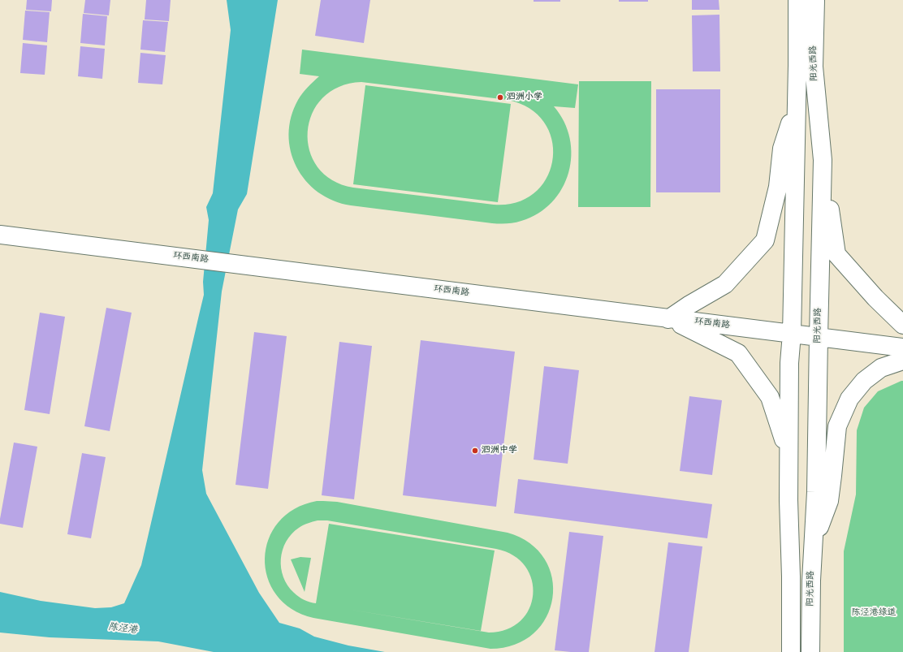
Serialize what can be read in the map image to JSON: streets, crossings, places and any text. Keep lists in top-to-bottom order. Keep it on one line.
{"streets":{"street":["阳光西路","环西南路"]},"crossings":[["阳光西路","环西南路"]],"water":["陈泾港"],"parks":["陈泾港绿道"],"places":["泗洲小学","泗洲中学"]}
